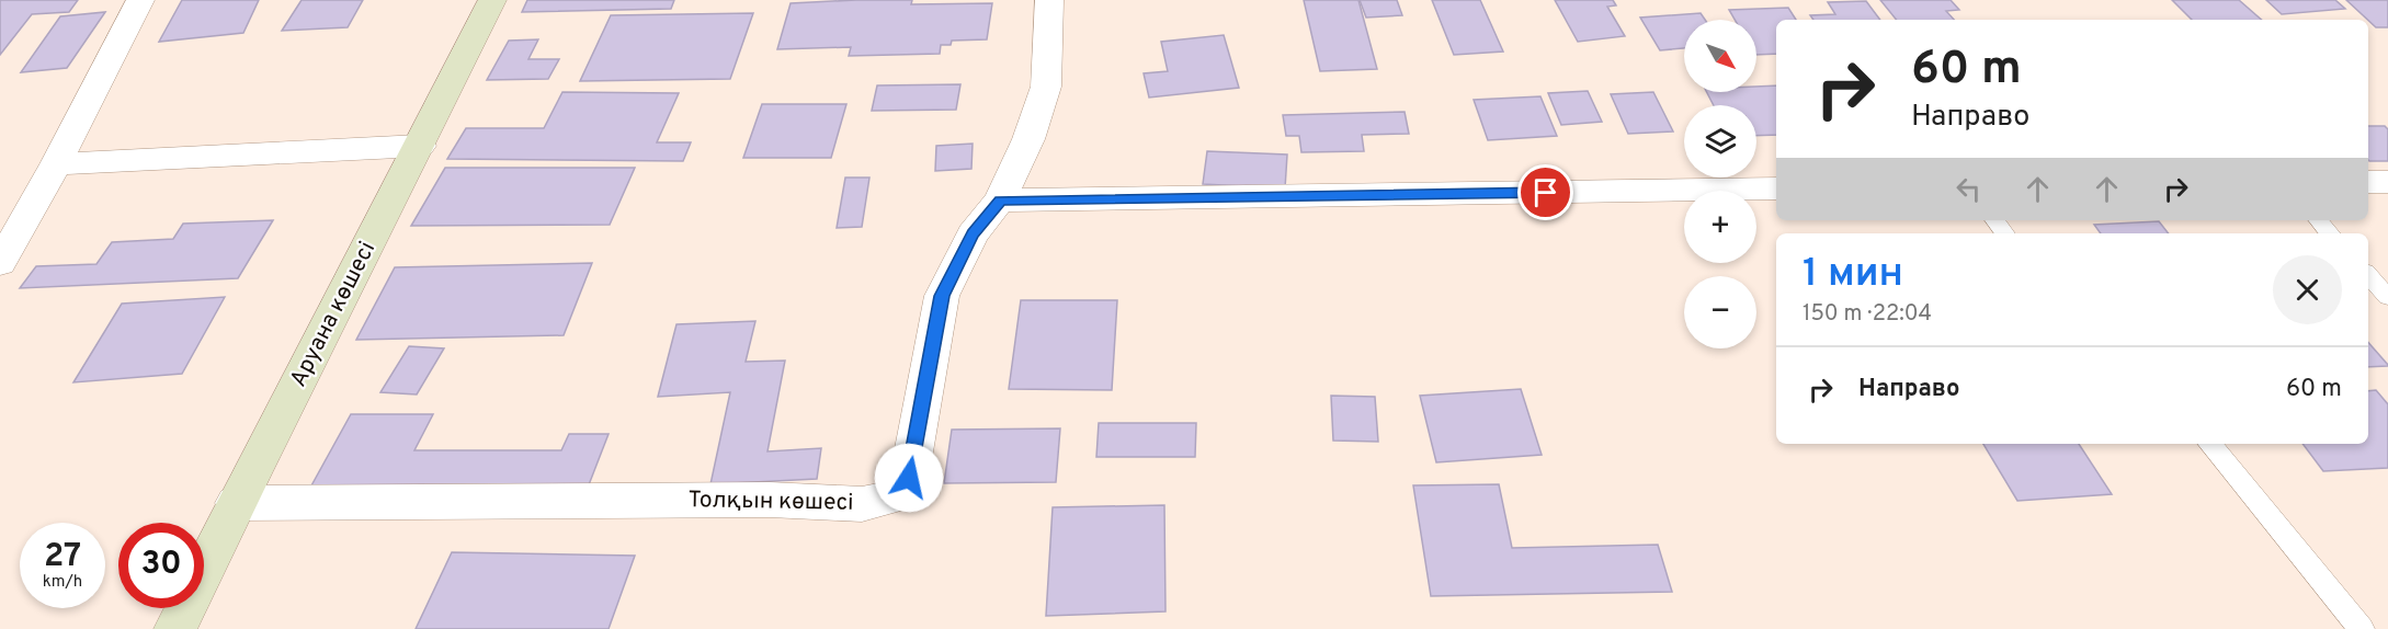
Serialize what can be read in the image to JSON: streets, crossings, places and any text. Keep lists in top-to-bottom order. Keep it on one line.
{"streets":{"street":["Аруана көшесі","Толқын көшесі"]},"crossings":[["Аруана көшесі","Толқын көшесі"]],"north":"bottom right","page":{"map_buttons":["+","−"],"turn":["60 m","Направо"],"heading":["1 мин","150 m · 22:04"],"list":[{"name":"Направо","value":"60 m"}],"speed":"27 km/h","limit":"30"}}
